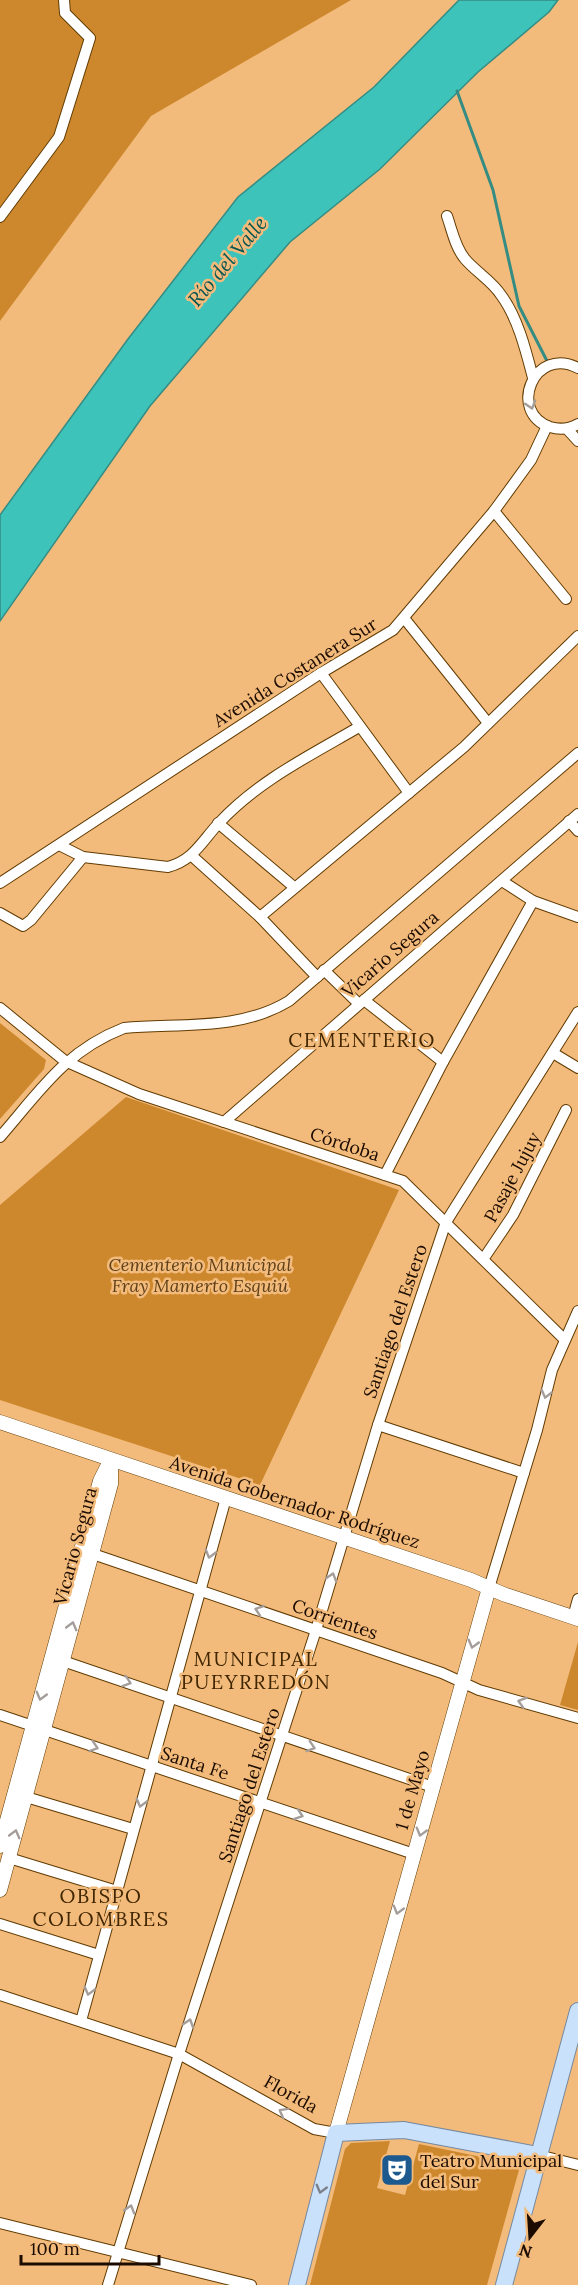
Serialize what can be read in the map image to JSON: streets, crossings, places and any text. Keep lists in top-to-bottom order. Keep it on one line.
{"streets":{"main road":["1 de Mayo","Florida"],"street":["Avenida Costanera Sur","Vicario Segura","Córdoba","Pasaje Jujuy","Santiago del Estero","Avenida Gobernador Rodríguez","Corrientes","Santa Fe"]},"crossings":[["Vicario Segura","Córdoba"],["Vicario Segura","Avenida Gobernador Rodríguez"],["Vicario Segura","Corrientes"],["Vicario Segura","Santa Fe"],["Córdoba","Pasaje Jujuy"],["Córdoba","Santiago del Estero"],["Córdoba","1 de Mayo"],["Santiago del Estero","Avenida Gobernador Rodríguez"],["Santiago del Estero","Corrientes"],["Santiago del Estero","Santa Fe"],["Santiago del Estero","Florida"],["Avenida Gobernador Rodríguez","1 de Mayo"],["Corrientes","1 de Mayo"],["Santa Fe","1 de Mayo"],["1 de Mayo","Florida"]],"one_way":["Santiago del Estero","Corrientes","1 de Mayo"],"districts":["CEMENTERIO","MUNICIPAL PUEYRREDÓN","OBISPO COLOMBRES"],"water":["Río del Valle"],"parks":["Cementerio Municipal Fray Mamerto Esquiú"],"places":{"theatre":["Teatro Municipal del Sur"]},"scale_bar":"100 m","north":"bottom"}
